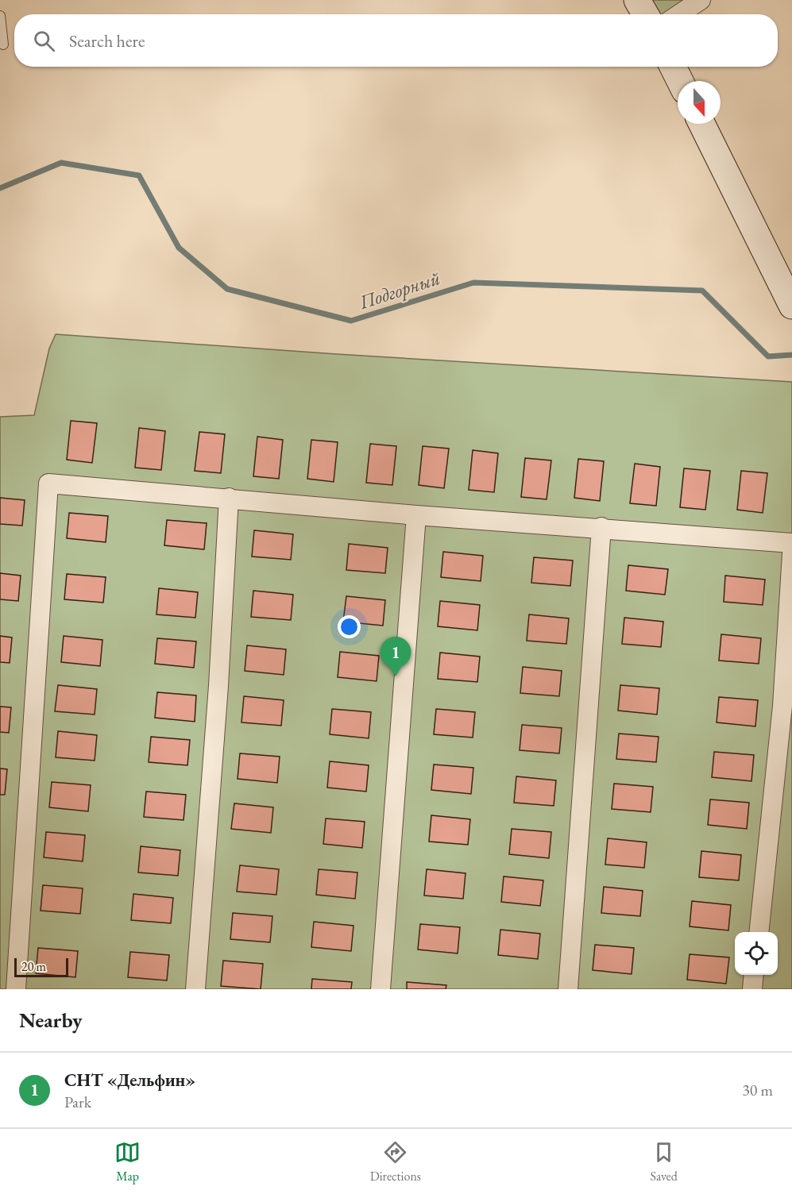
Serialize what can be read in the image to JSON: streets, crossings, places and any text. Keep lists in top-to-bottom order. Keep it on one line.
{"water":["Подгорный"],"scale_bar":"20 m","north":"bottom","page":{"search":"Search here","pins":"1","scale":"20 m","heading":"Nearby","list":[{"mark":"1","name":"СНТ «Дельфин»","note":"Park","value":"30 m"}],"nav":["Map","Directions","Saved"]}}
